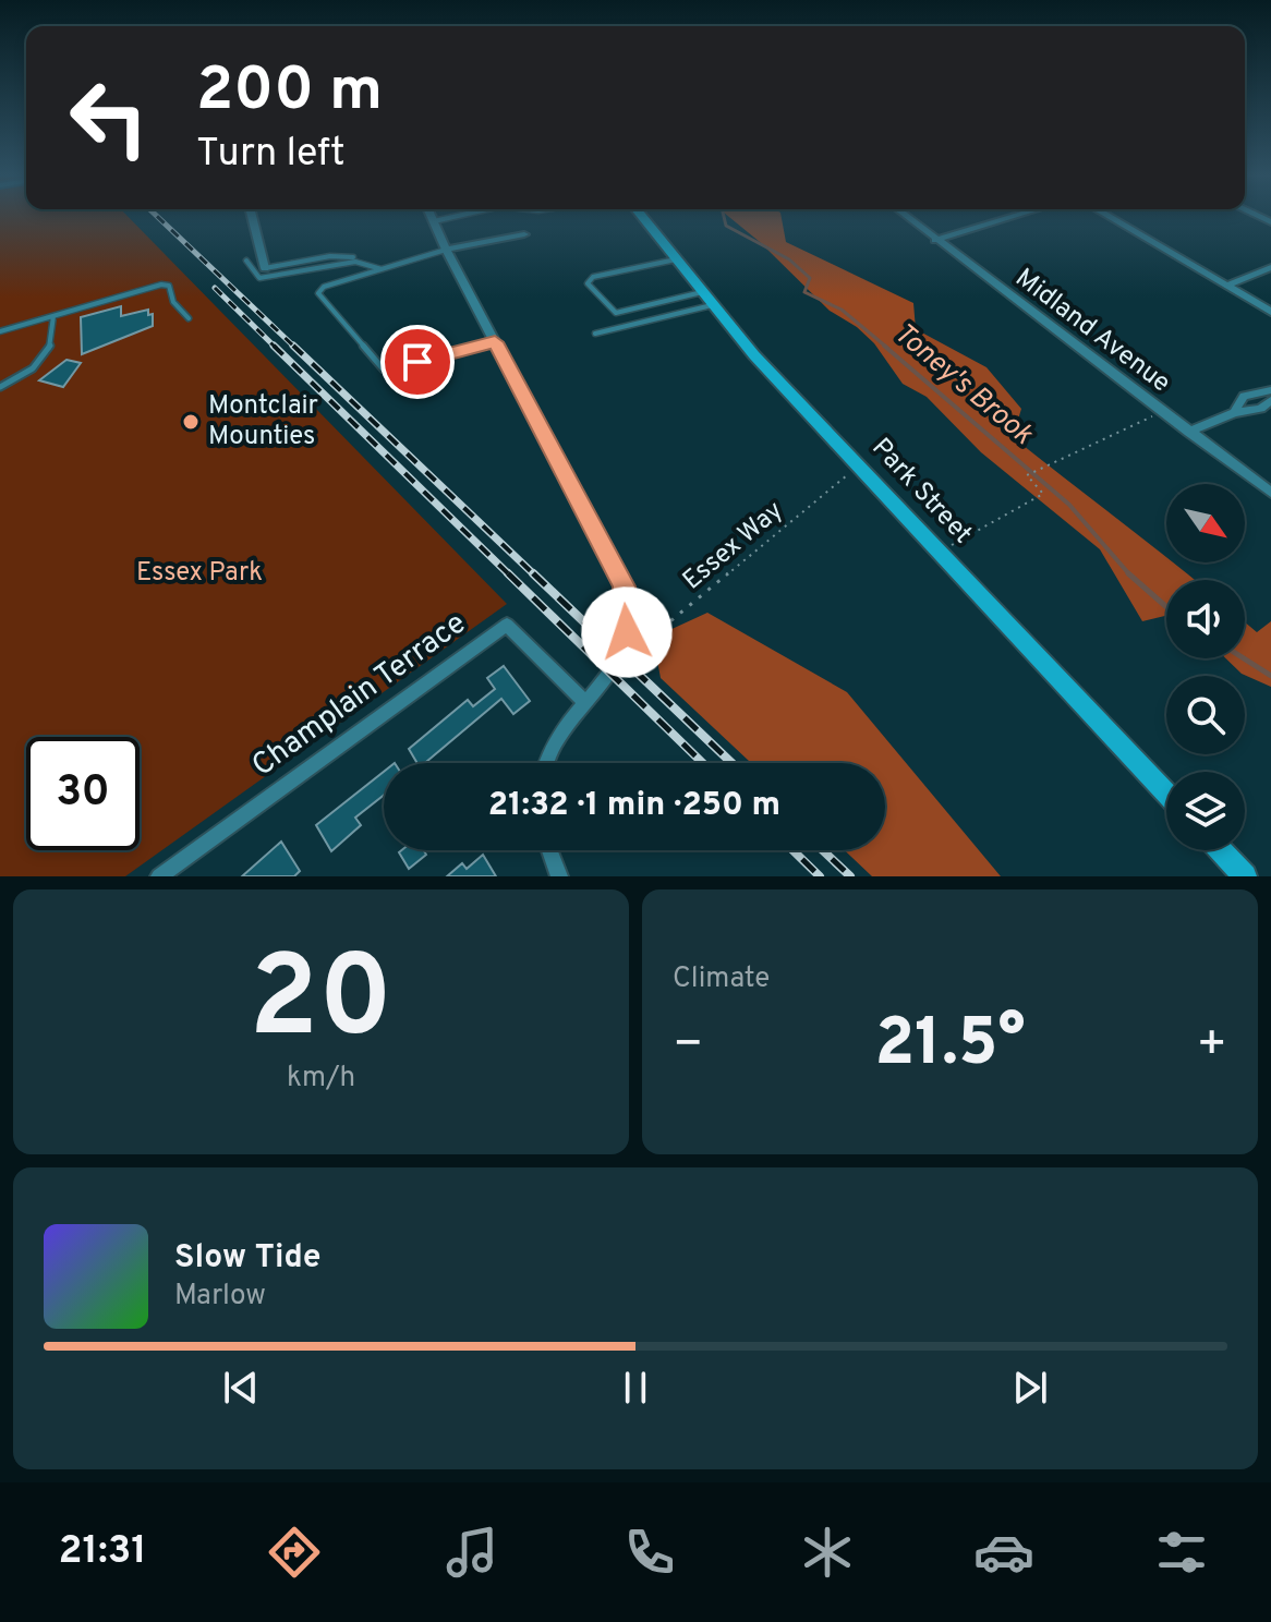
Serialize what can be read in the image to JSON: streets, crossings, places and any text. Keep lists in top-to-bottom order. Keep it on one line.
{"streets":{"street":["Midland Avenue","Park Street","Champlain Terrace"],"path":["Essex Way"]},"crossings":[["Park Street","Essex Way"]],"water":["Toney's Brook"],"parks":["Essex Park"],"places":["Montclair Mounties"],"north":"bottom right","page":{"turn":["200 m","Turn left"],"limit":"30","trip":"21:32 · 1 min · 250 m","tile":[["20","km/h"],"Climate"],"heat":["−","21.5°","+"],"song":["Slow Tide","Marlow"],"tabs":"21:31"}}
